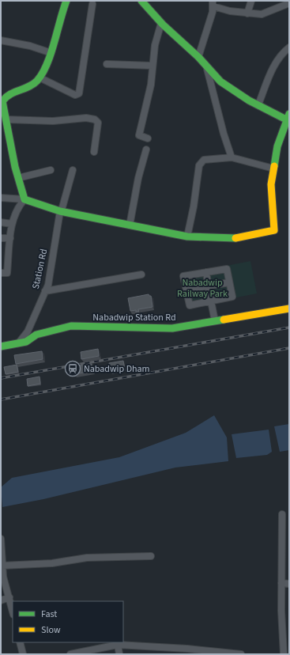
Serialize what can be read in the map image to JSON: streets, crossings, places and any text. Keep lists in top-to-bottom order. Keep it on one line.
{"streets":{"street":["Station Rd","Nabadwip Station Rd"]},"crossings":[["Station Rd","Nabadwip Station Rd"]],"parks":["Nabadwip Railway Park"],"places":{"station":["Nabadwip Dham"]},"legend":["Fast","Slow"]}
